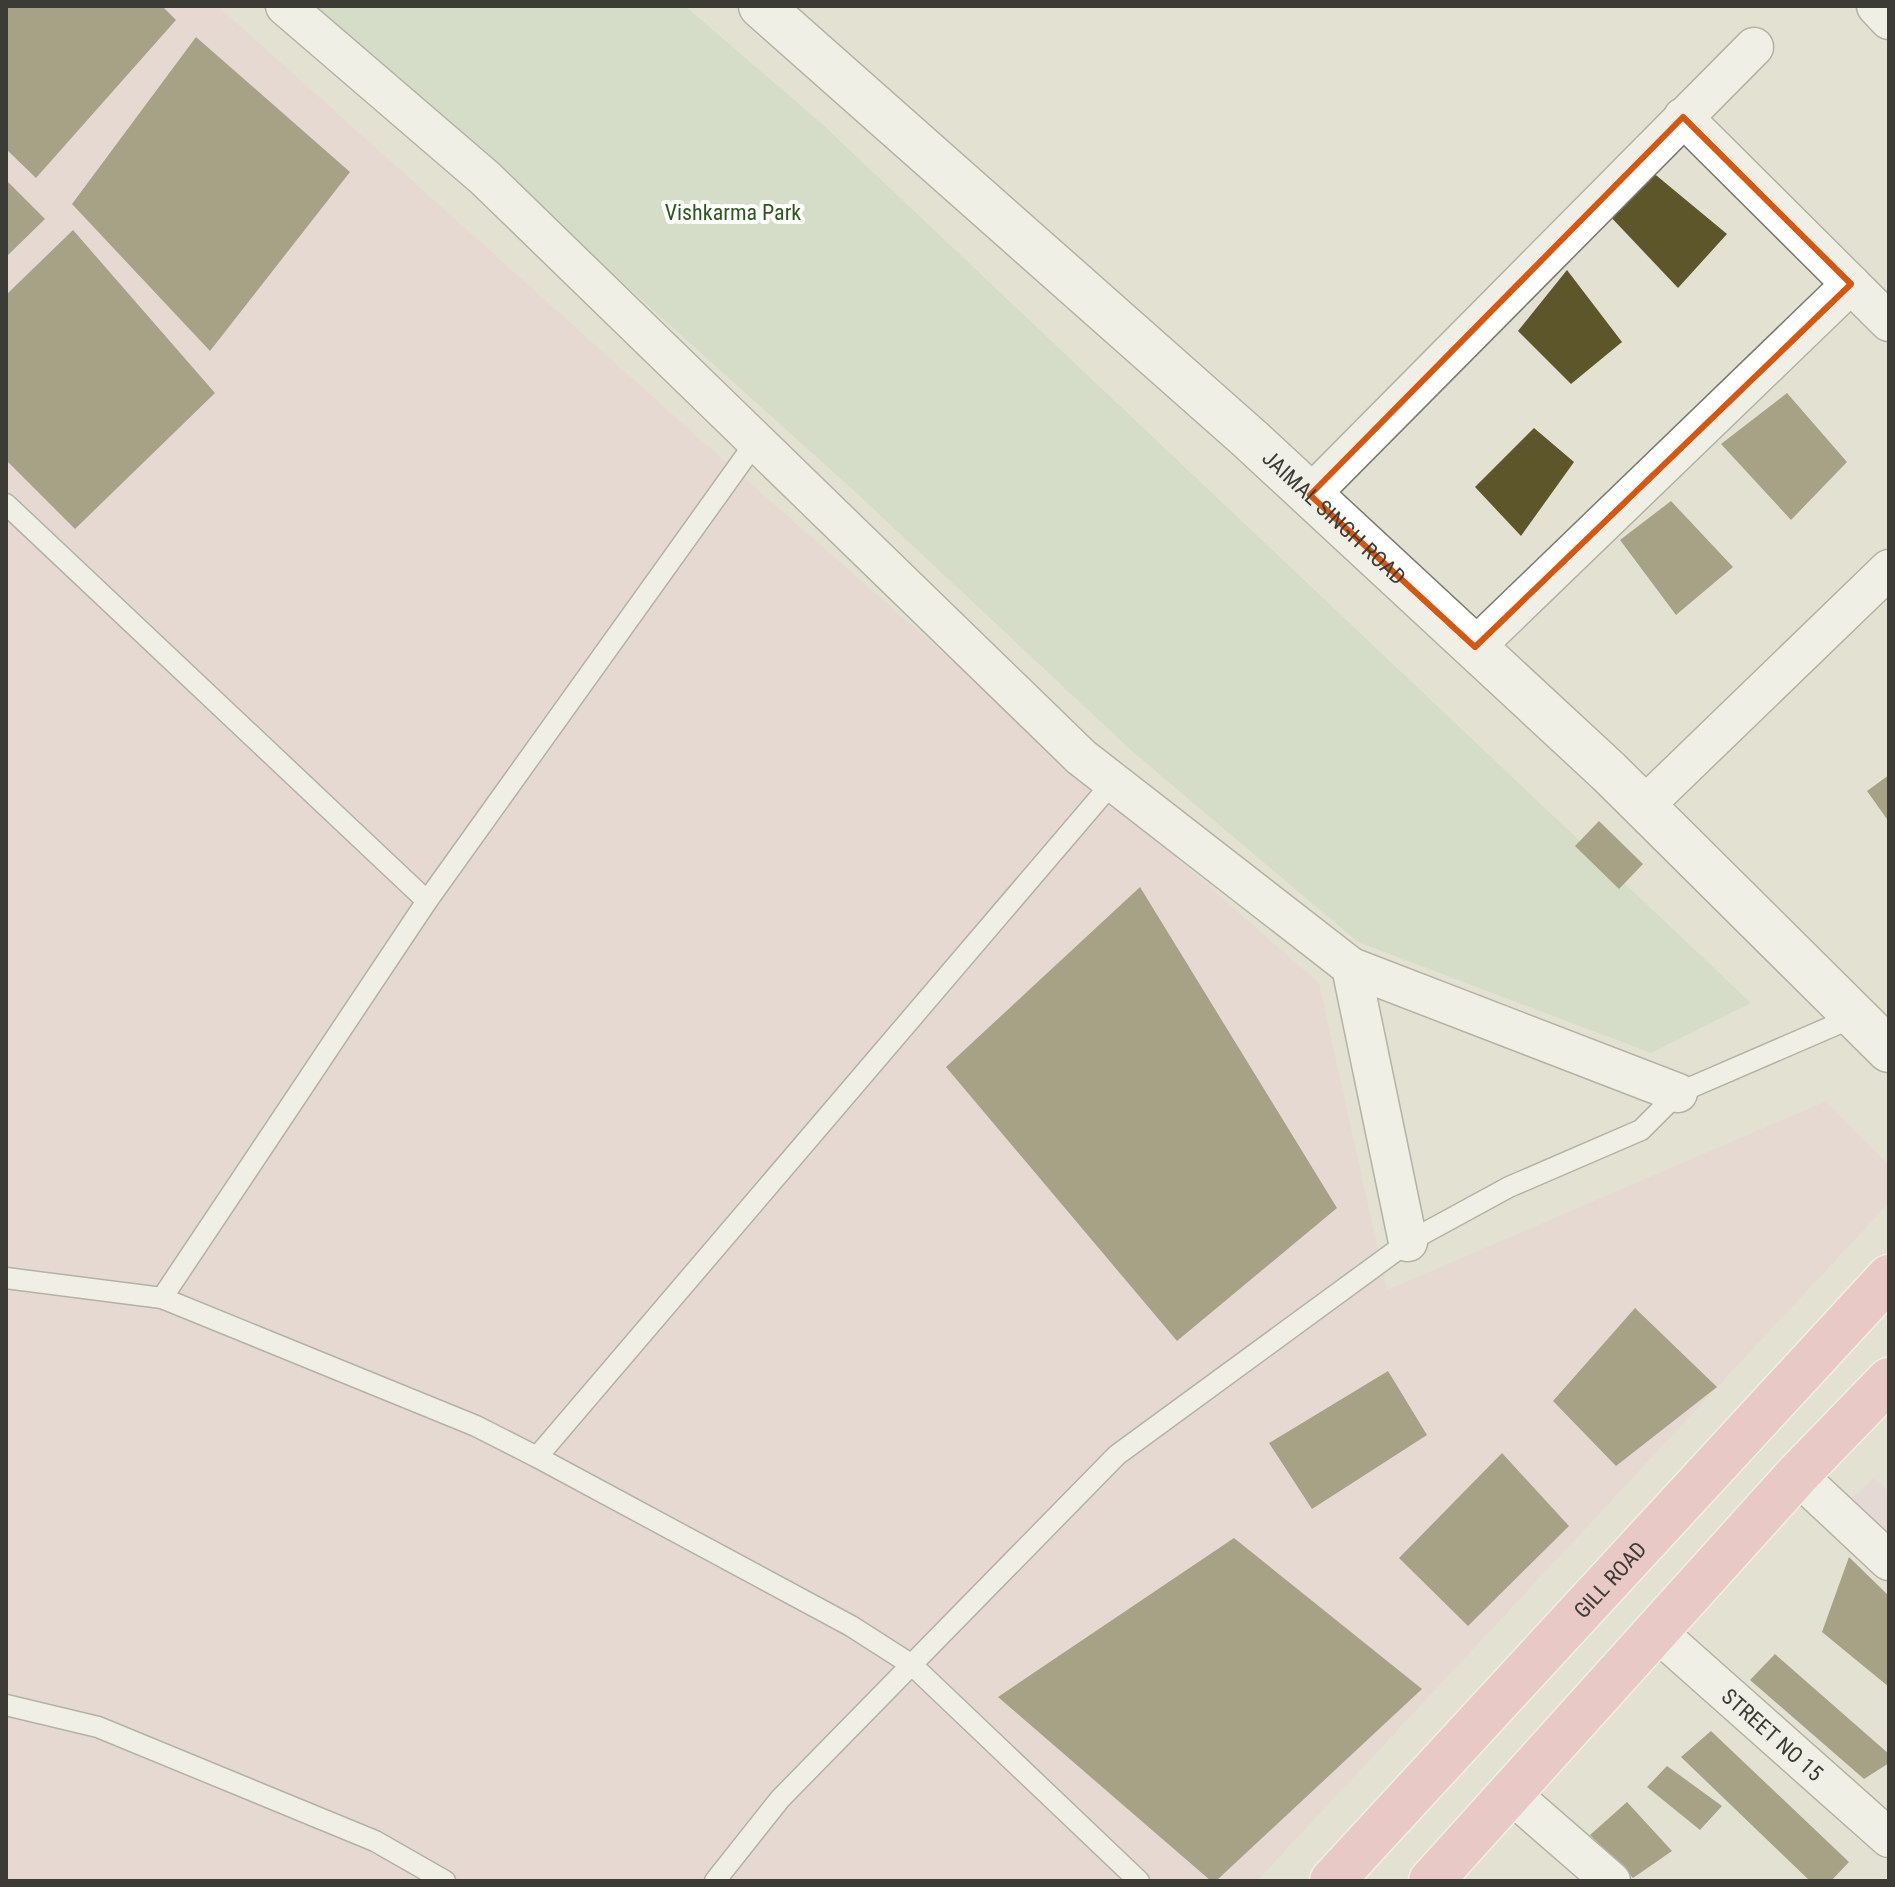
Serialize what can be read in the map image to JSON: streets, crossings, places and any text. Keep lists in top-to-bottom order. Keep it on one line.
{"streets":{"main road":["GILL ROAD"],"street":["JAIMAL SINGH ROAD","STREET NO 15"]},"parks":["Vishkarma Park"]}
